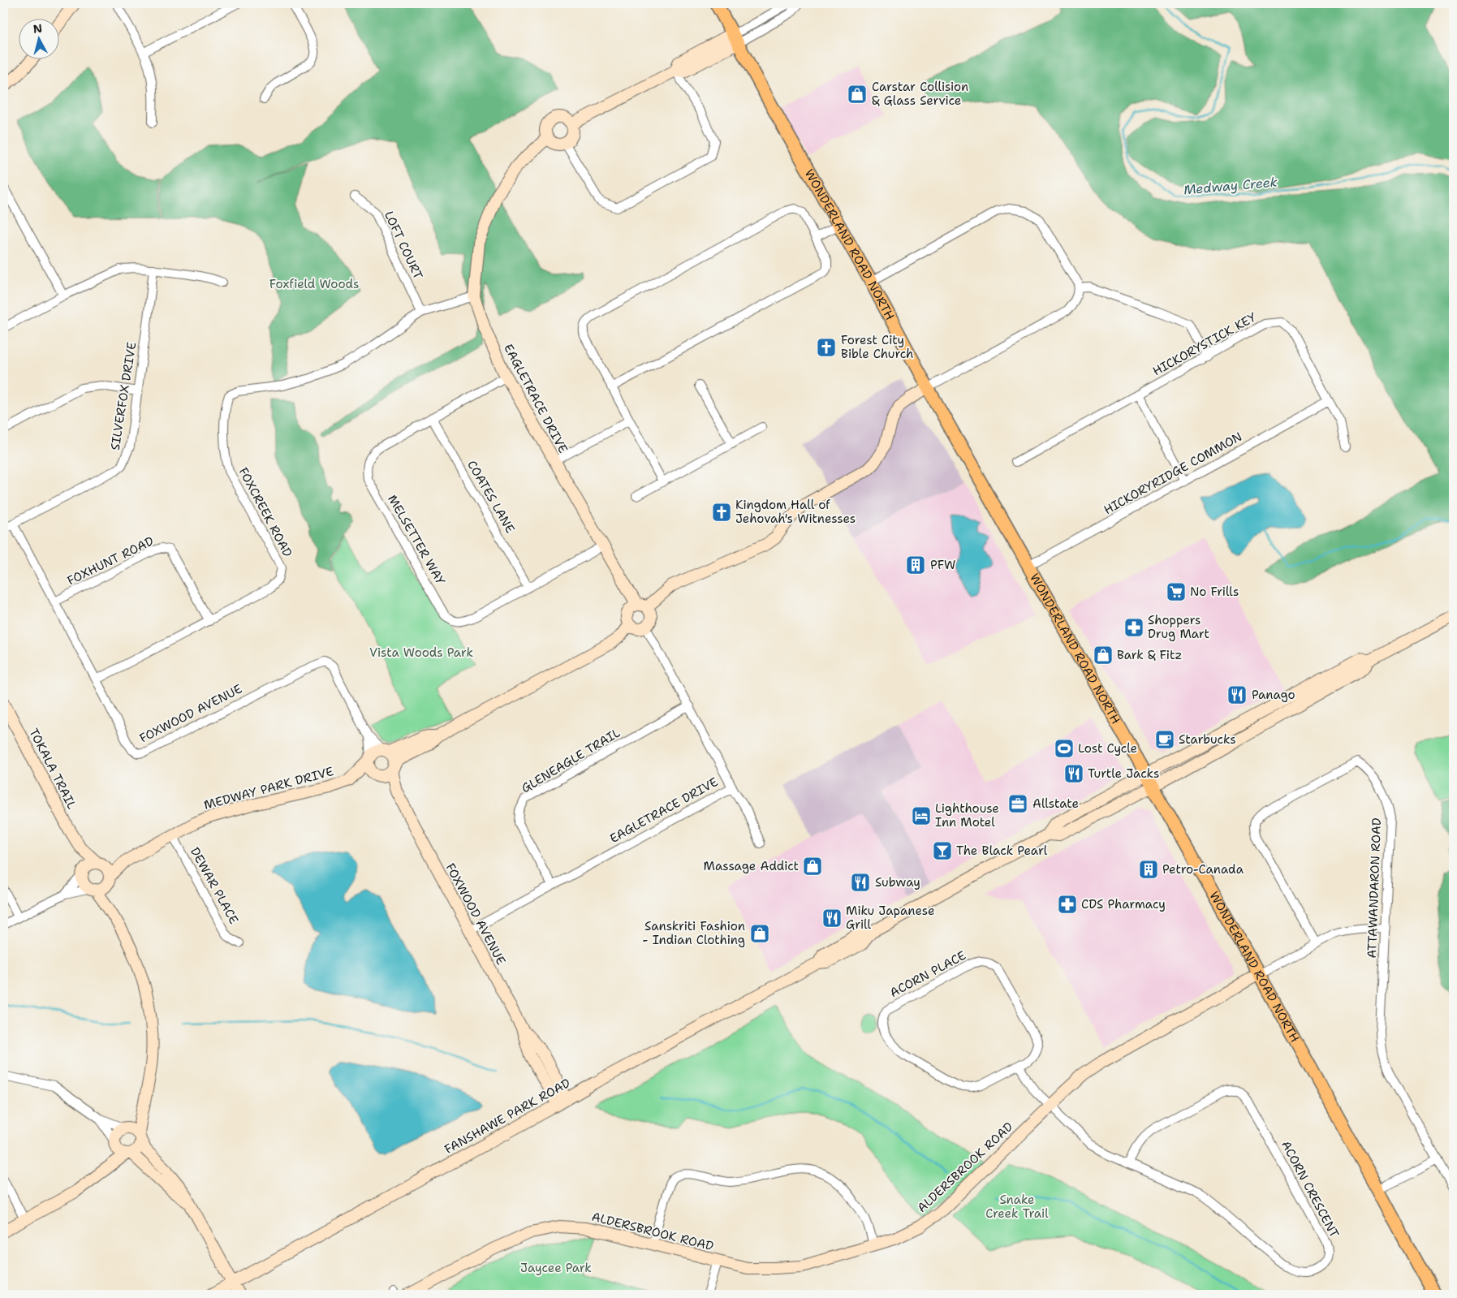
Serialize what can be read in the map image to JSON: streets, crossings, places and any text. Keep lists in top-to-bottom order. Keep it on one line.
{"streets":{"main road":["WONDERLAND ROAD NORTH"],"street":["LOFT COURT","HICKORYSTICK KEY","SILVERFOX DRIVE","EAGLETRACE DRIVE","HICKORYRIDGE COMMON","COATES LANE","FOXCREEK ROAD","MELSETTER WAY","FOXHUNT ROAD","FOXWOOD AVENUE","GLENEAGLE TRAIL","TOKALA TRAIL","MEDWAY PARK DRIVE","DEWAR PLACE","ATTAWANDARON ROAD","ACORN PLACE","FANSHAWE PARK ROAD","ALDERSBROOK ROAD","ACORN CRESCENT"]},"crossings":[["LOFT COURT","FOXCREEK ROAD"],["WONDERLAND ROAD NORTH","HICKORYRIDGE COMMON"],["WONDERLAND ROAD NORTH","FANSHAWE PARK ROAD"],["WONDERLAND ROAD NORTH","ALDERSBROOK ROAD"],["HICKORYSTICK KEY","HICKORYRIDGE COMMON"],["SILVERFOX DRIVE","FOXWOOD AVENUE"],["EAGLETRACE DRIVE","FOXCREEK ROAD"],["EAGLETRACE DRIVE","MELSETTER WAY"],["EAGLETRACE DRIVE","FOXWOOD AVENUE"],["EAGLETRACE DRIVE","GLENEAGLE TRAIL"],["COATES LANE","MELSETTER WAY"],["FOXCREEK ROAD","FOXHUNT ROAD"],["FOXCREEK ROAD","FOXWOOD AVENUE"],["FOXHUNT ROAD","FOXWOOD AVENUE"],["FOXWOOD AVENUE","MEDWAY PARK DRIVE"],["FOXWOOD AVENUE","FANSHAWE PARK ROAD"],["TOKALA TRAIL","MEDWAY PARK DRIVE"],["MEDWAY PARK DRIVE","DEWAR PLACE"],["ATTAWANDARON ROAD","ALDERSBROOK ROAD"],["ALDERSBROOK ROAD","ACORN CRESCENT"]],"water":["Medway Creek"],"parks":["Foxfield Woods","Vista Woods Park","Snake Creek Trail","Jaycee Park"],"places":{"shop":["Carstar Collision & Glass Service","Bark & Fitz","Massage Addict","Sanskriti Fashion - Indian Clothing"],"church":["Forest City Bible Church","Kingdom Hall of Jehovah's Witnesses"],"building":["PFW","Petro-Canada"],"supermarket":["No Frills"],"pharmacy":["Shoppers Drug Mart","CDS Pharmacy"],"restaurant":["Panago","Turtle Jacks","Subway","Miku Japanese Grill"],"cafe":["Starbucks"],"sports":["Lost Cycle"],"office":["Allstate"],"hotel":["Lighthouse Inn Motel"],"bar":["The Black Pearl"]},"north":"top"}
